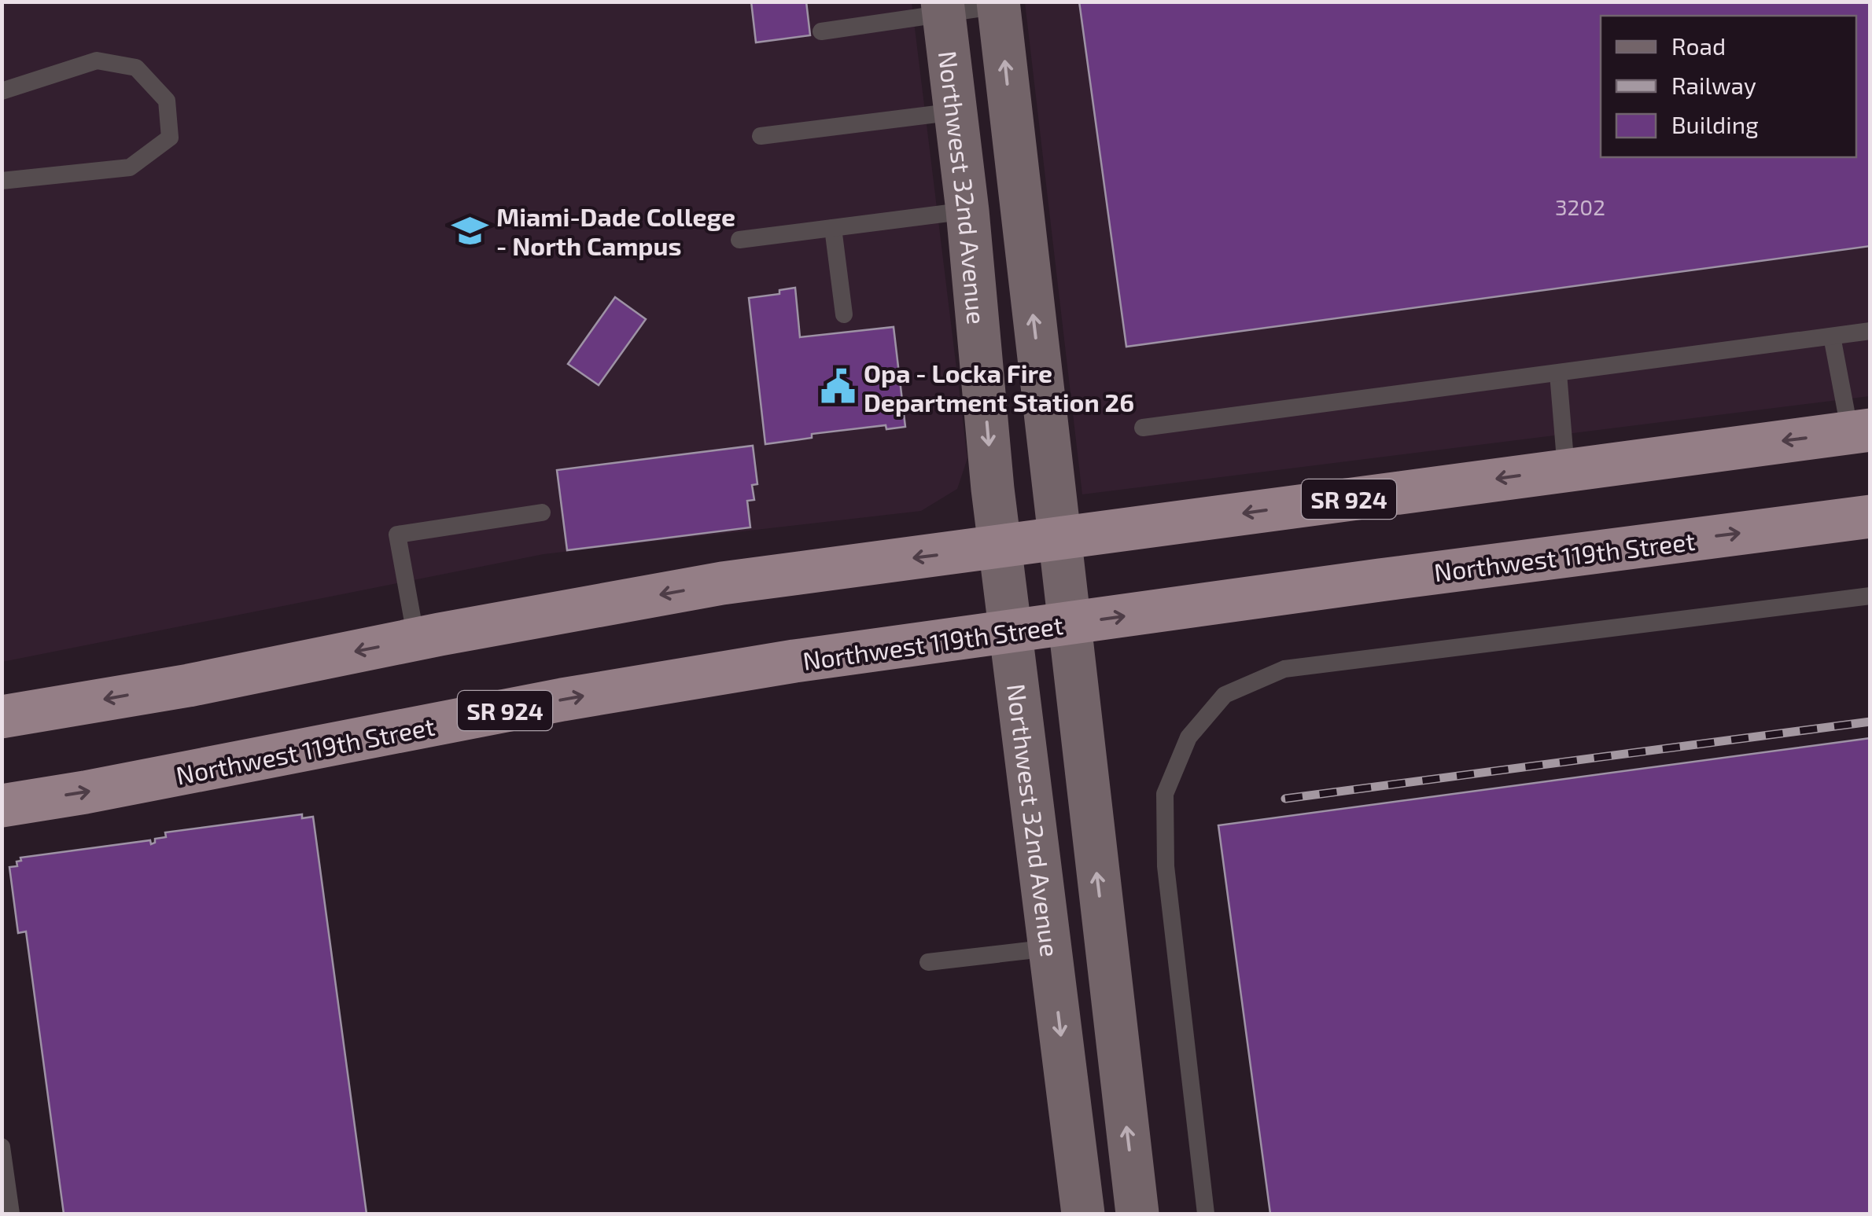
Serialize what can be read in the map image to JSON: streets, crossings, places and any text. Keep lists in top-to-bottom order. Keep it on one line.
{"streets":{"highway":["SR 924","Northwest 119th Street"],"main road":["Northwest 32nd Avenue"]},"crossings":[["Northwest 32nd Avenue","SR 924"],["Northwest 32nd Avenue","Northwest 119th Street"]],"places":{"school or university":["Miami-Dade College - North Campus"],"public building":["Opa - Locka Fire Department Station 26"]},"house_numbers":["3202"],"legend":["Road","Railway","Building"]}
